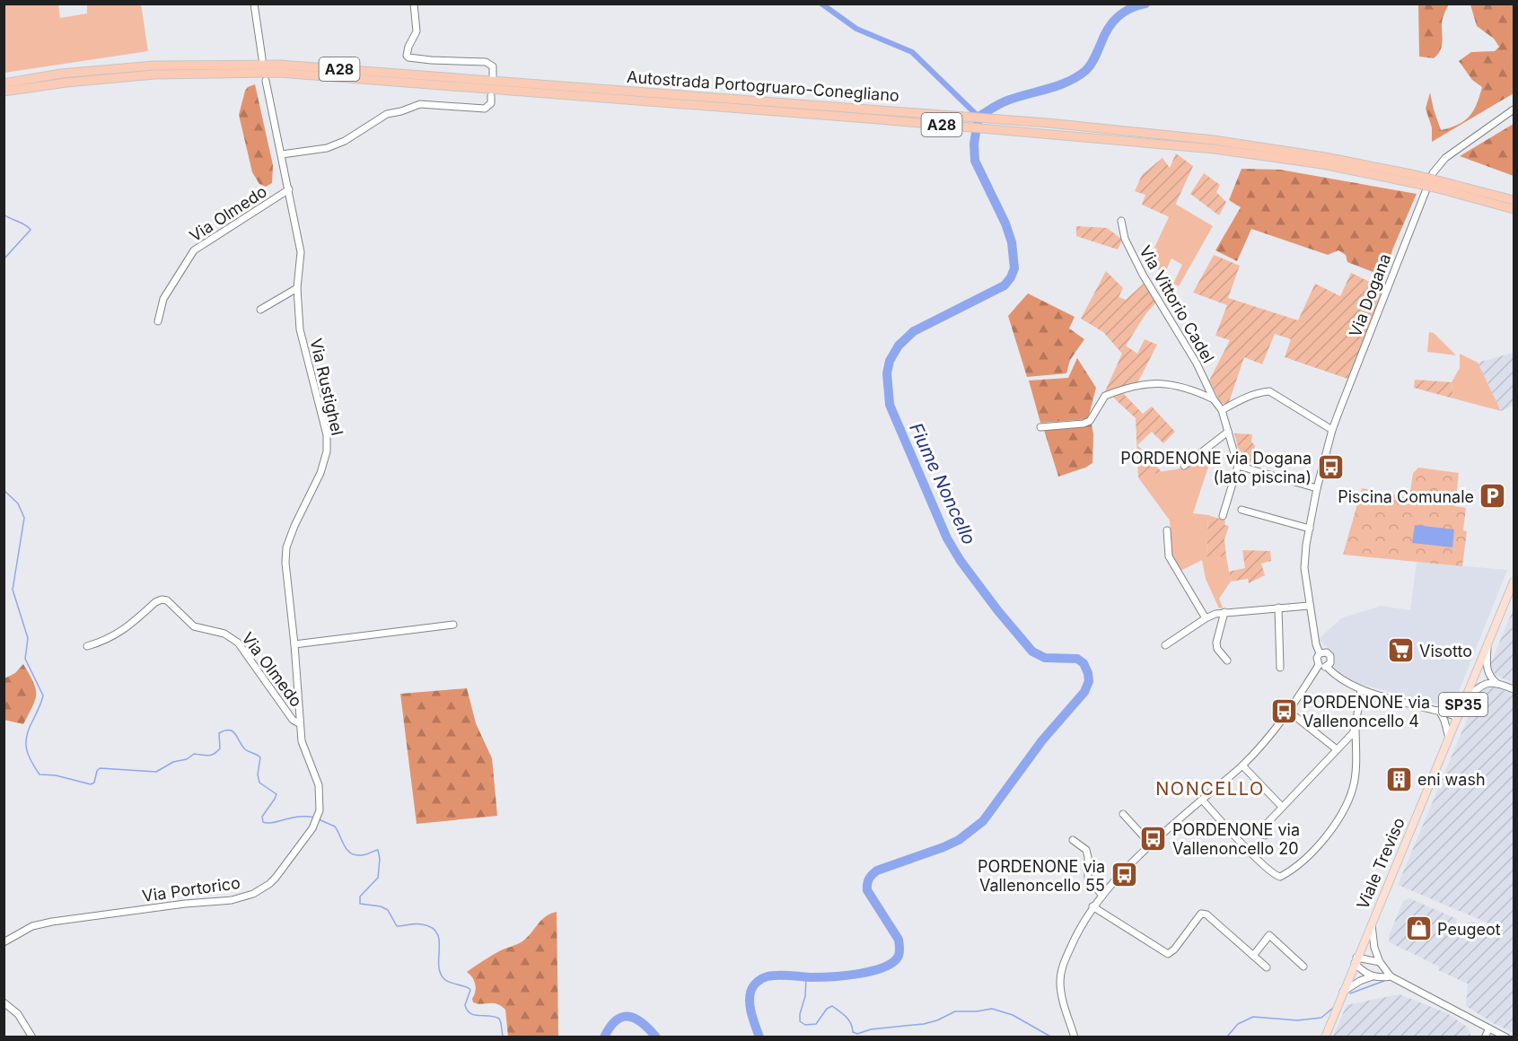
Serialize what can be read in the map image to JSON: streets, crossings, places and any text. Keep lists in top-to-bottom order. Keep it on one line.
{"streets":{"highway":["A28","Autostrada Portogruaro-Conegliano"],"main road":["SP35","Viale Treviso"],"street":["Via Olmedo","Via Dogana","Via Vittorio Cadel","Via Rustighel","Via Portorico"]},"crossings":[["Via Olmedo","Via Rustighel"],["Via Olmedo","Via Portorico"],["Via Rustighel","Via Portorico"]],"districts":["NONCELLO"],"water":["Fiume Noncello"],"places":{"bus stop":["PORDENONE via Dogana (lato piscina)","PORDENONE via Vallenoncello 4","PORDENONE via Vallenoncello 20","PORDENONE via Vallenoncello 55"],"parking":["Piscina Comunale"],"supermarket":["Visotto"],"building":["eni wash"],"shop":["Peugeot"]}}
